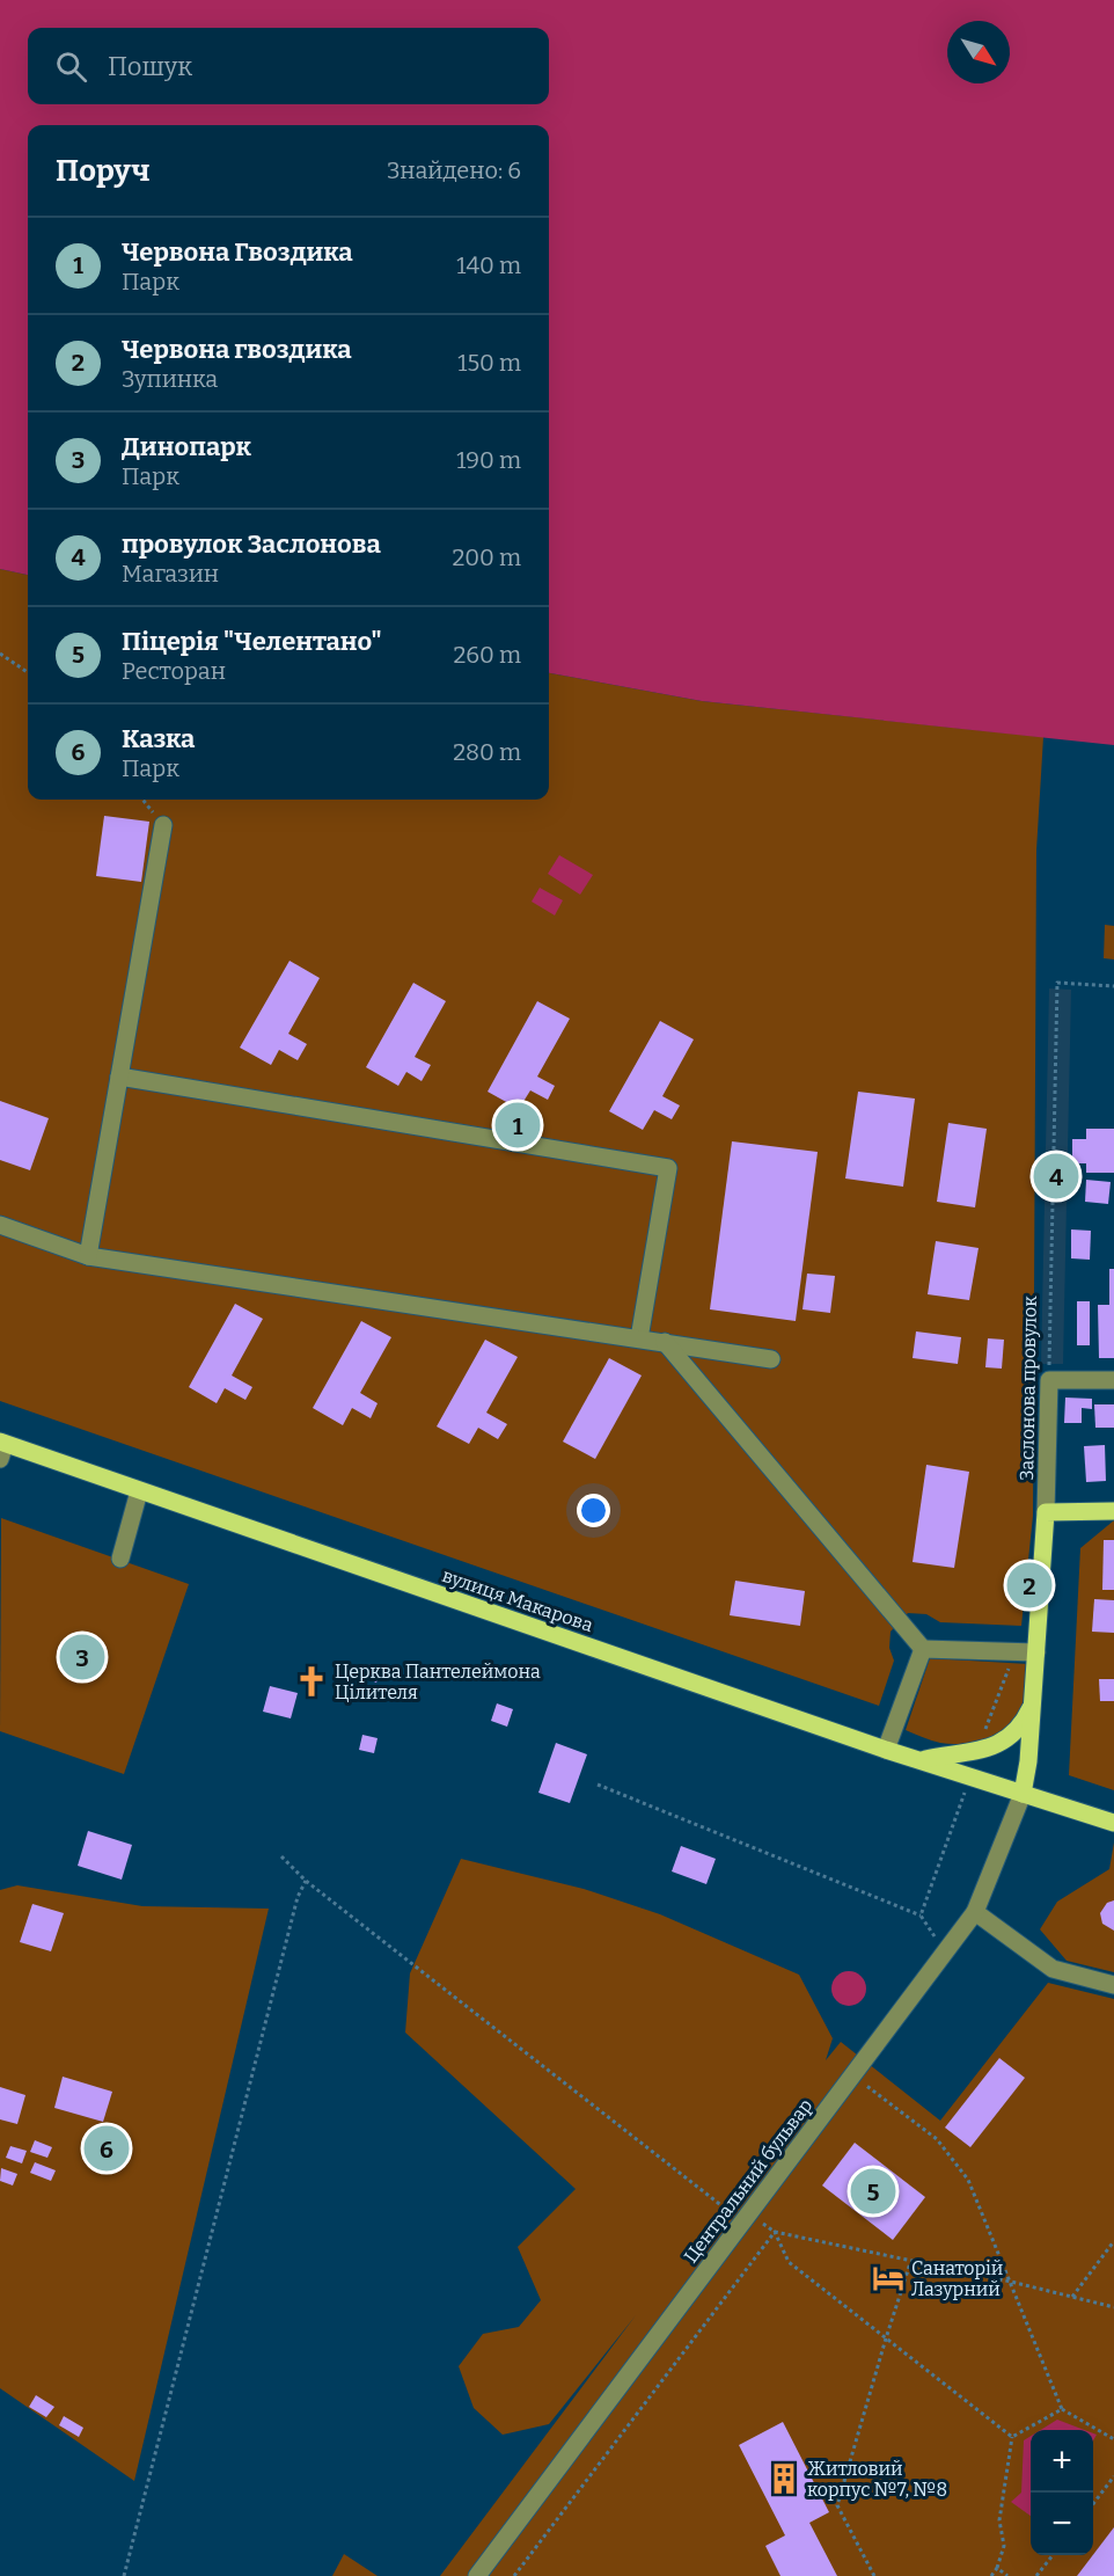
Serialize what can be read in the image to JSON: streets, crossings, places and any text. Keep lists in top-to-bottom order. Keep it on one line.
{"streets":{"main road":["Заслонова провулок","вулиця Макарова"],"street":["Центральний бульвар"]},"crossings":[["Заслонова провулок","вулиця Макарова"],["Заслонова провулок","Центральний бульвар"],["вулиця Макарова","Центральний бульвар"]],"places":{"church":["Церква Пантелеймона Цілителя"],"hotel":["Санаторій Лазурний"],"building":["Житловий корпус №7, №8"]},"north":"bottom right","page":{"search":"Пошук","heading":["Поруч","Знайдено: 6"],"list":[{"mark":"1","name":"Червона Гвоздика","note":"Парк","value":"140 m"},{"mark":"2","name":"Червона гвоздика","note":"Зупинка","value":"150 m"},{"mark":"3","name":"Динопарк","note":"Парк","value":"190 m"},{"mark":"4","name":"провулок Заслонова","note":"Магазин","value":"200 m"},{"mark":"5","name":"Піцерія \"Челентано\"","note":"Ресторан","value":"260 m"},{"mark":"6","name":"Казка","note":"Парк","value":"280 m"}],"pins":["1","4","2","3","6","5"],"map_buttons":["+","−"]}}
